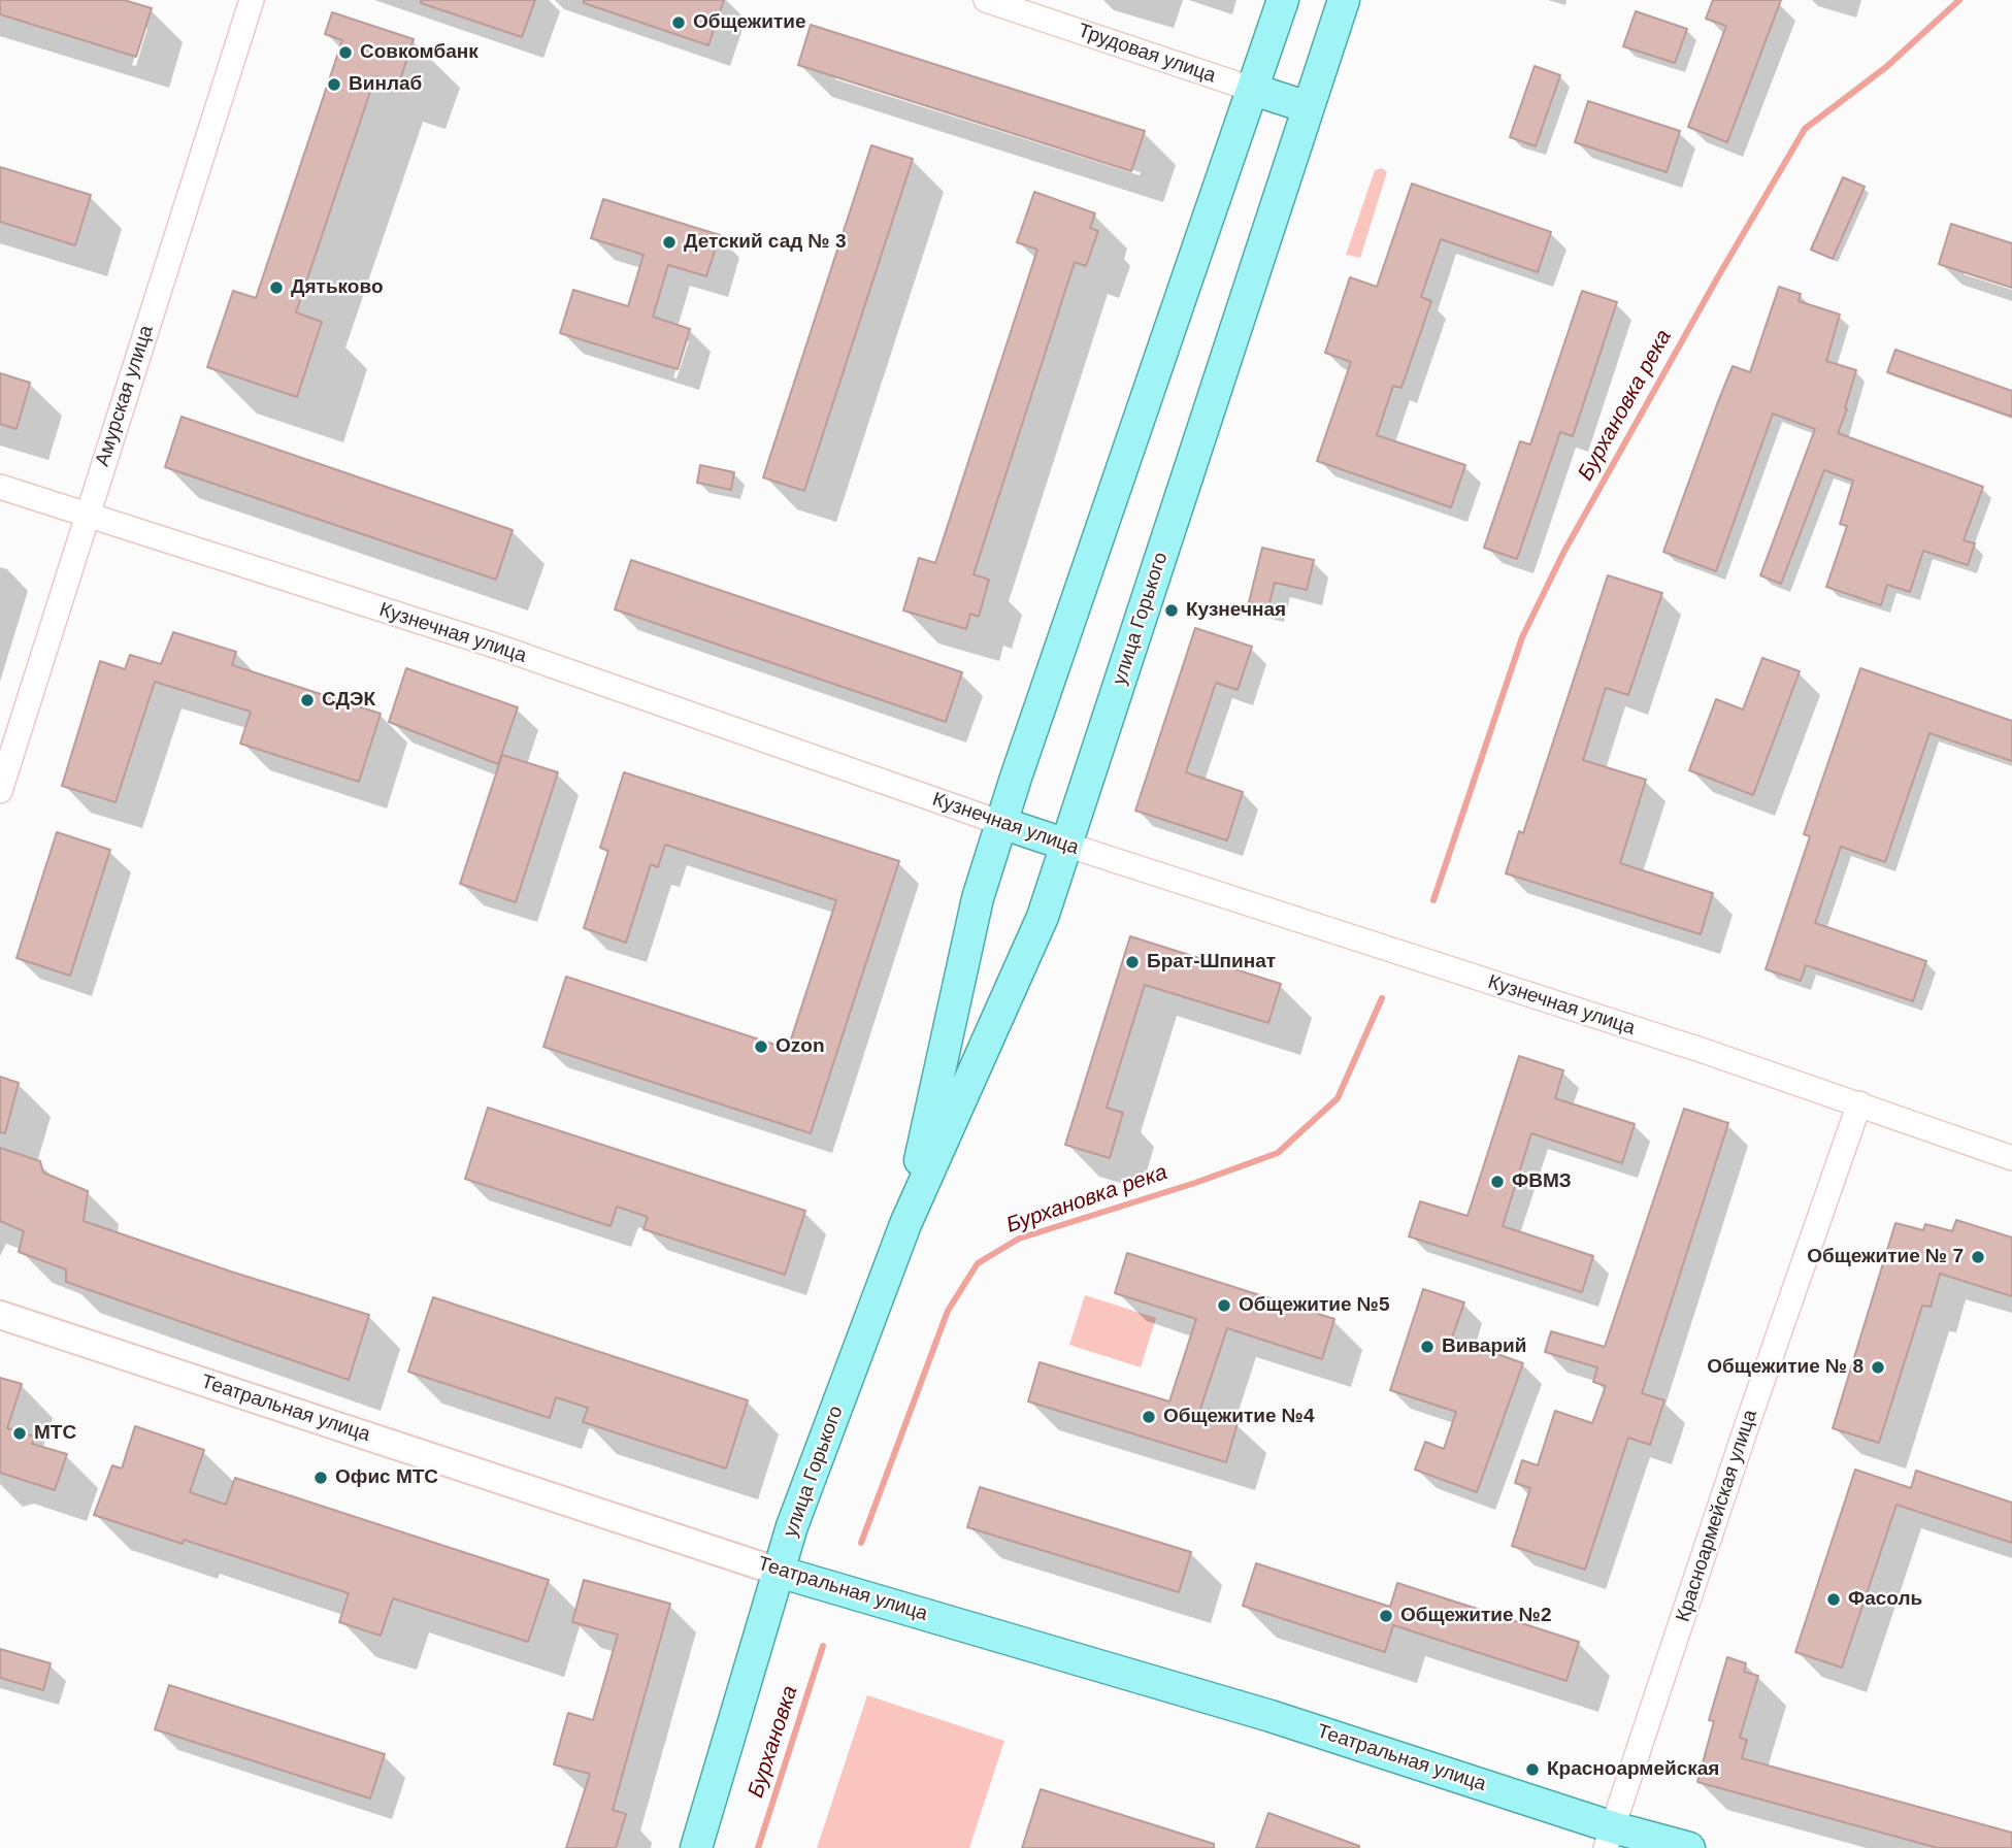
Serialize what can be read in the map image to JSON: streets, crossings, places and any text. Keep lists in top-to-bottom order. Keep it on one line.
{"streets":{"main road":["Трудовая улица","улица Горького","Кузнечная улица","Театральная улица"],"street":["Амурская улица","Красноармейская улица"]},"crossings":[["Трудовая улица","улица Горького"],["Амурская улица","Кузнечная улица"],["улица Горького","Кузнечная улица"],["улица Горького","Театральная улица"],["Кузнечная улица","Красноармейская улица"],["Театральная улица","Красноармейская улица"]],"water":["Бурхановка река","Бурхановка"],"places":["Общежитие","Совкомбанк","Винлаб","Детский сад № 3","Дятьково","Кузнечная","СДЭК","Брат-Шпинат","Ozon","ФВМЗ","Общежитие № 7","Общежитие №5","Виварий","Общежитие № 8","Общежитие №4","МТС","Офис МТС","Фасоль","Общежитие №2","Красноармейская"]}
